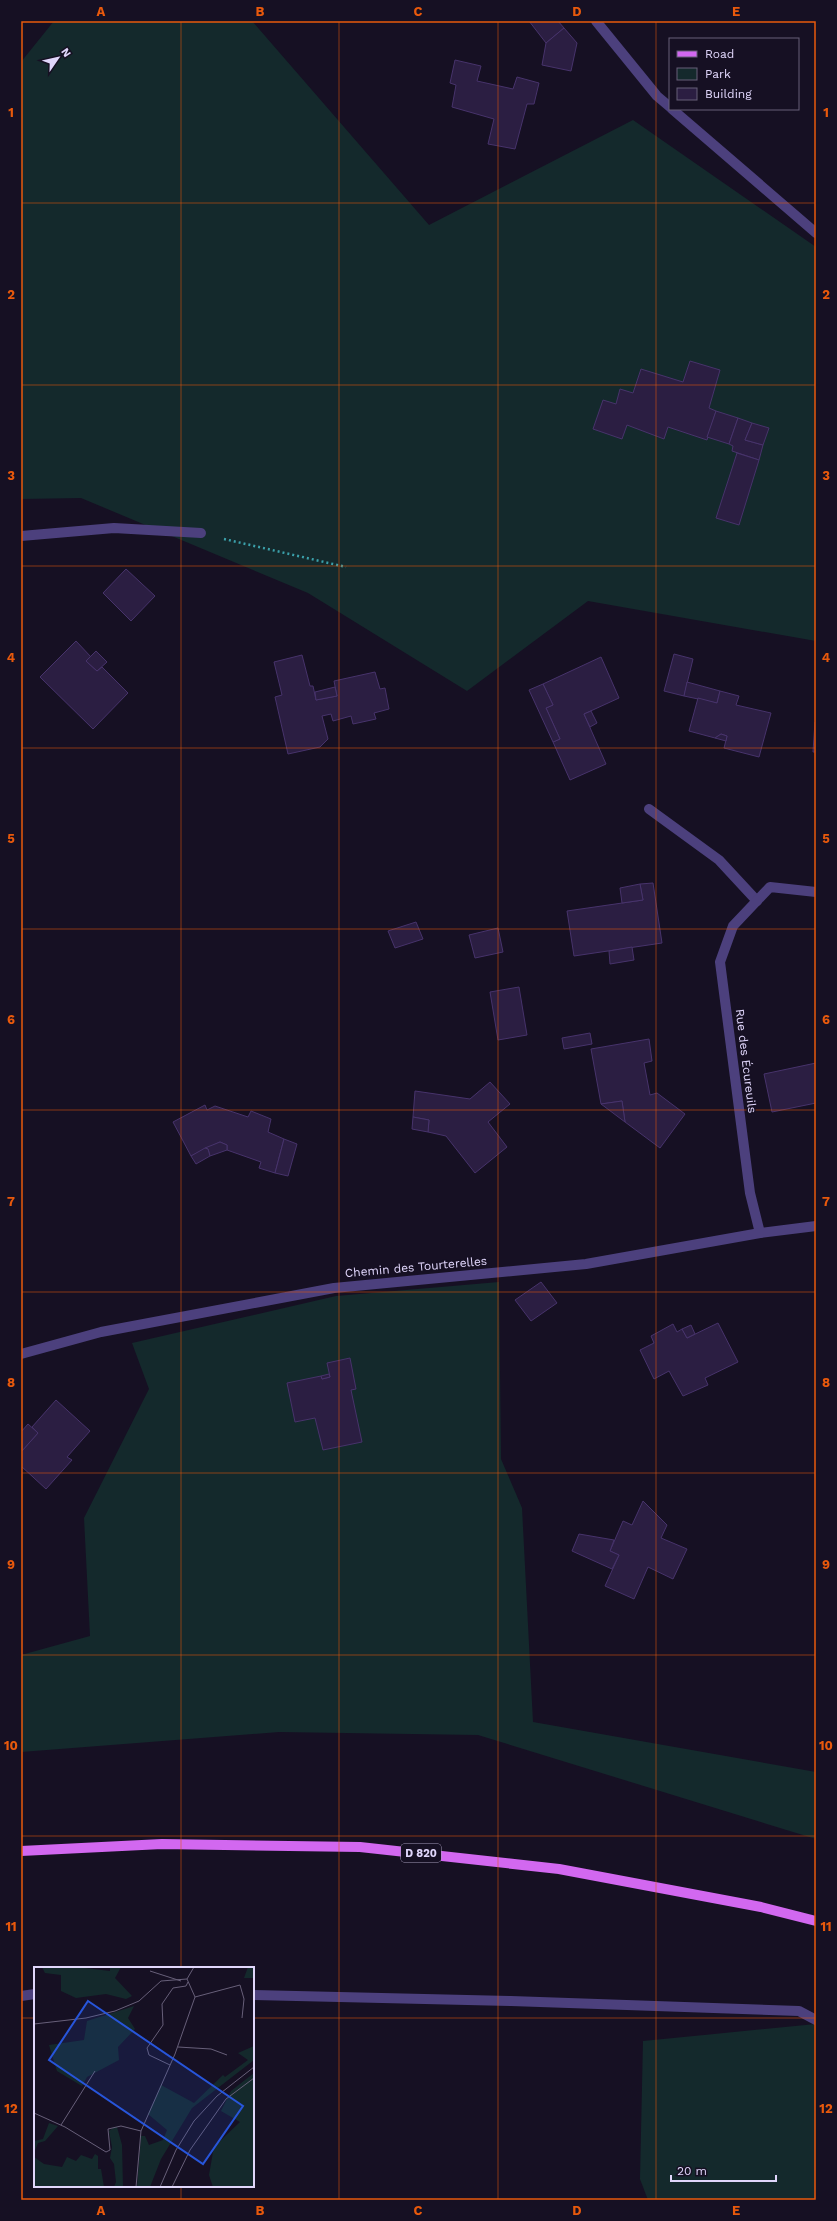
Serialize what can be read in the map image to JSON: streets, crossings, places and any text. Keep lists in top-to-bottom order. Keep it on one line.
{"streets":{"main road":["D 820"],"street":["Rue des Écureuils","Chemin des Tourterelles"]},"crossings":[["Rue des Écureuils","Chemin des Tourterelles"]],"legend":["Road","Park","Building"],"scale_bar":"20 m","north":"top right","grid":{"columns":["A","B","C","D","E"],"rows":["1","2","3","4","5","6","7","8","9","10","11","12"]}}
